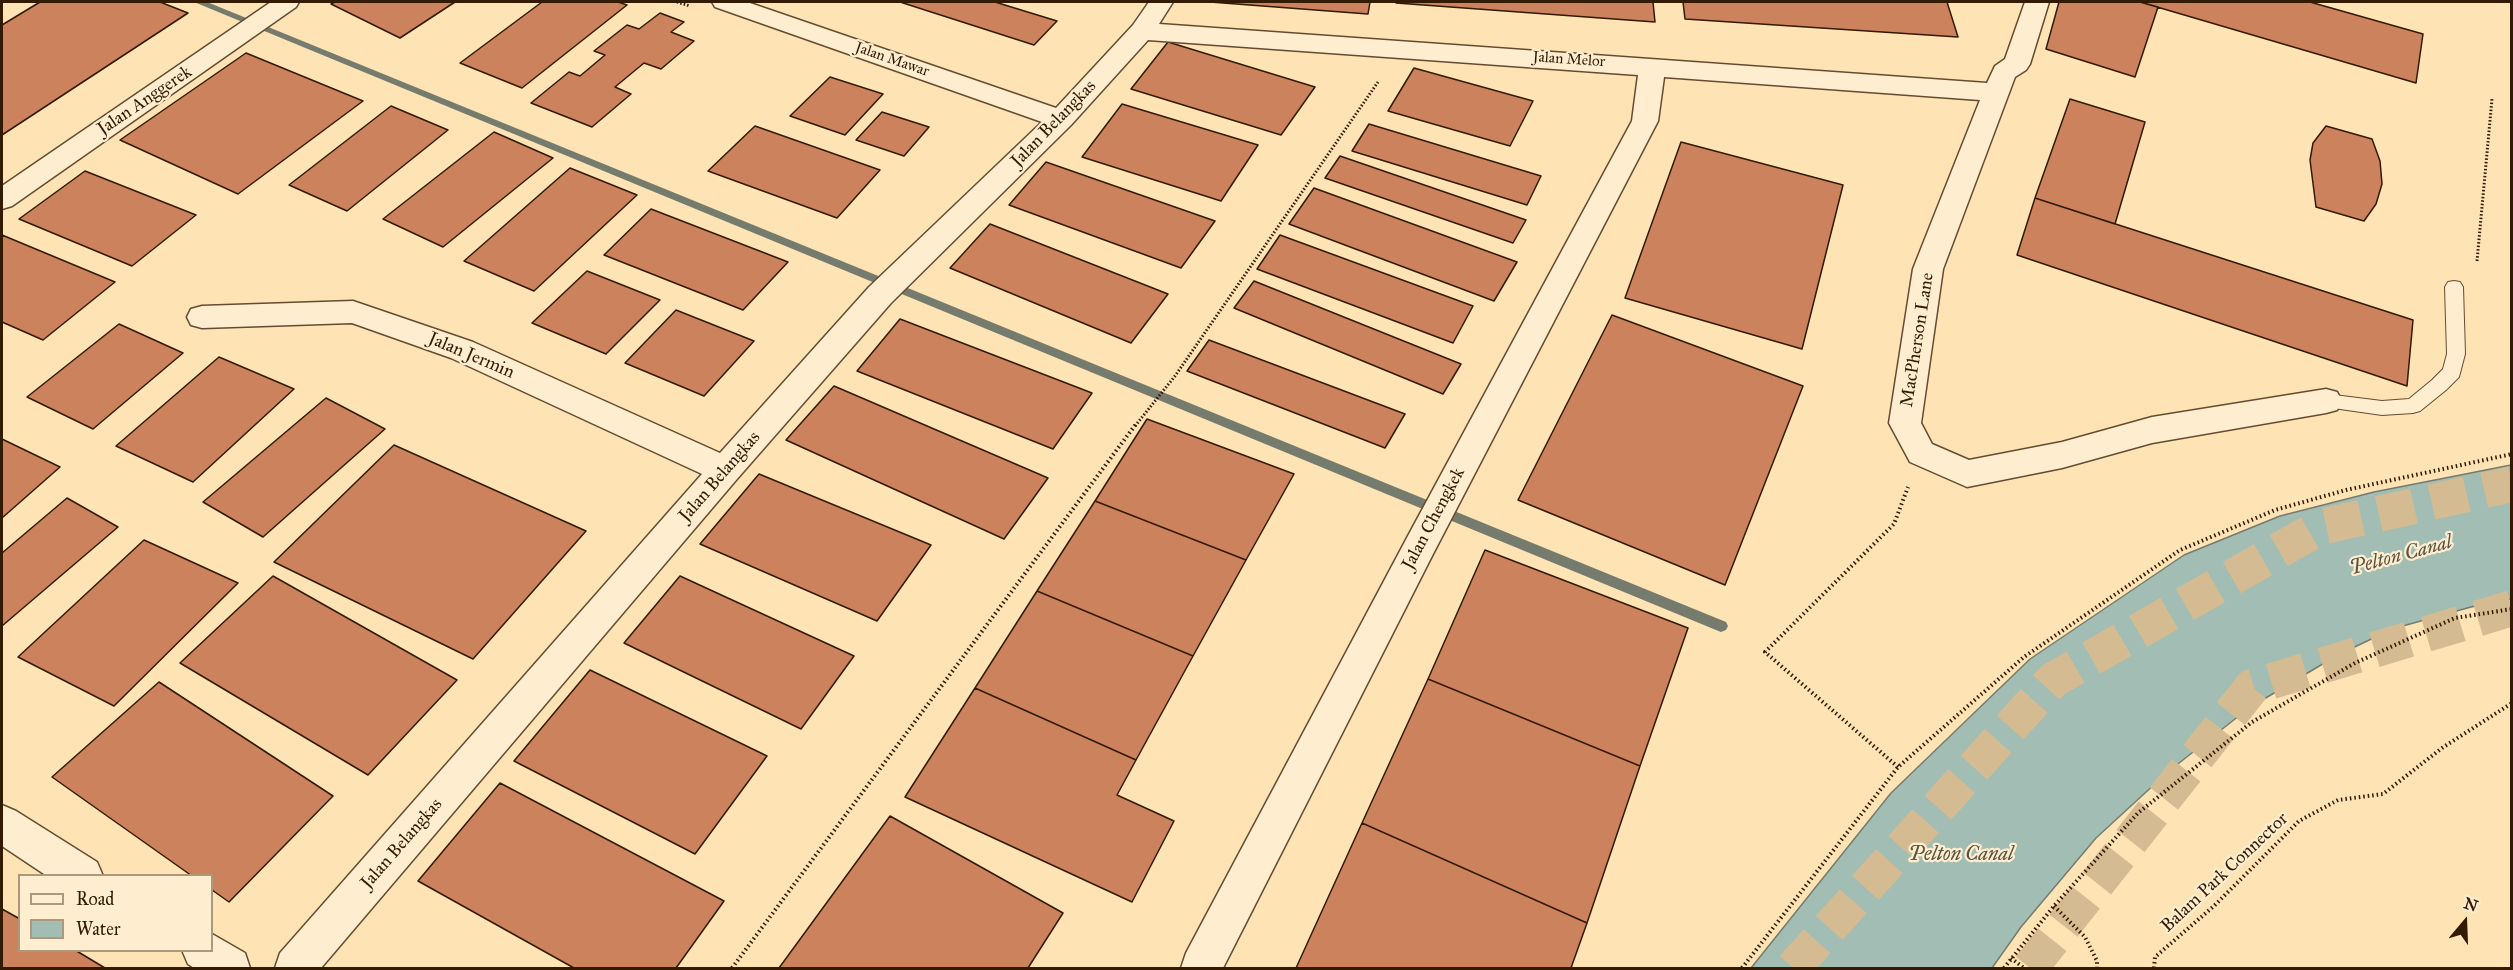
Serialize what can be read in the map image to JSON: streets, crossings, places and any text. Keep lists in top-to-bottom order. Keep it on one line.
{"streets":{"street":["Jalan Mawar","Jalan Melor","Jalan Anggerek","Jalan Belangkas","MacPherson Lane","Jalan Jermin","Jalan Chengkek"],"path":["Balam Park Connector"]},"crossings":[["Jalan Mawar","Jalan Belangkas"],["Jalan Melor","Jalan Belangkas"],["Jalan Melor","MacPherson Lane"],["Jalan Melor","Jalan Chengkek"],["Jalan Belangkas","Jalan Jermin"]],"water":["Pelton Canal"],"legend":["Road","Water"],"north":"top"}
